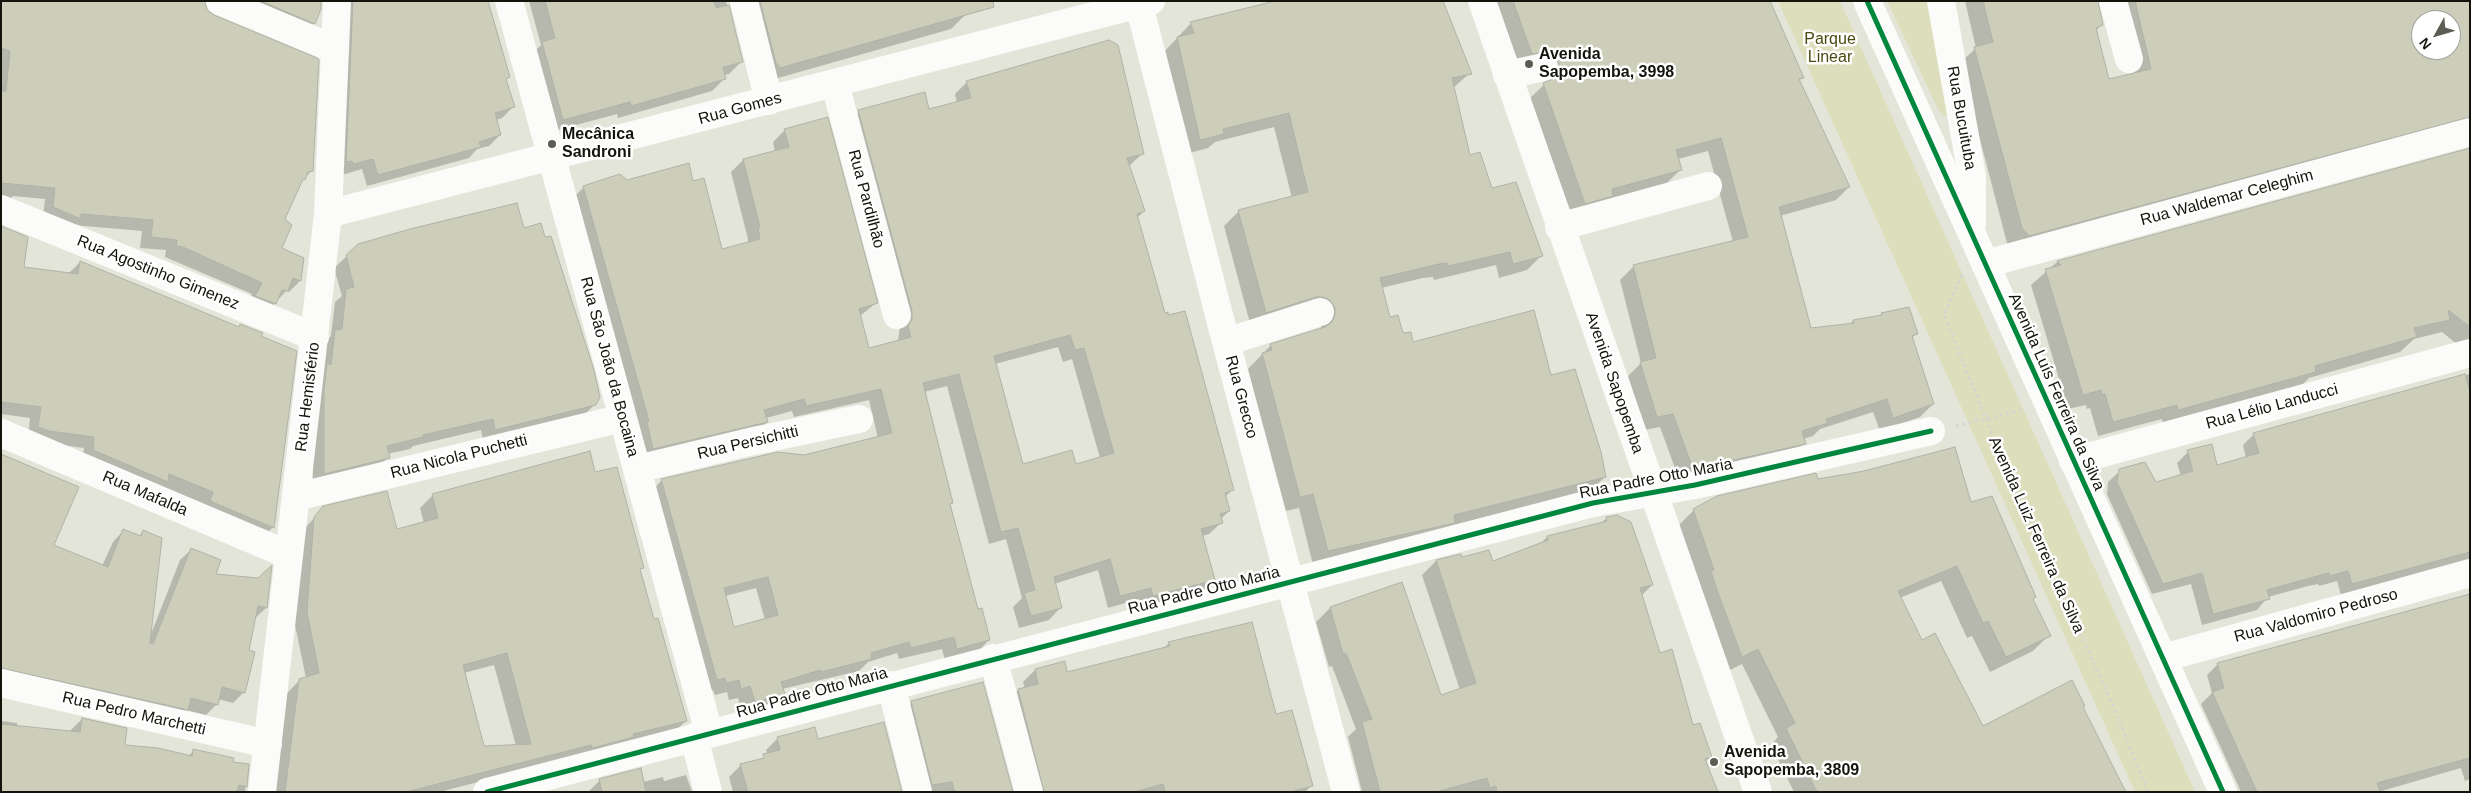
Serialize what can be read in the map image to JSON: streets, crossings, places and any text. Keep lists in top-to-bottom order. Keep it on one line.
{"streets":{"street":["Rua Gomes","Rua Bucuituba","Rua Waldemar Celeghim","Rua Pardilhão","Rua Agostinho Gimenez","Rua São João da Bocaina","Avenida Sapopemba","Avenida Luís Ferreira da Silva","Rua Hemisfério","Rua Grecco","Rua Lélio Landucci","Rua Persichitti","Rua Nicola Puchetti","Rua Padre Otto Maria","Rua Mafalda","Rua Valdomiro Pedroso","Rua Pedro Marchetti"],"path":["Avenida Luiz Ferreira da Silva"]},"crossings":[["Rua Gomes","Rua Pardilhão"],["Rua Gomes","Rua São João da Bocaina"],["Rua Gomes","Rua Hemisfério"],["Rua Gomes","Rua Grecco"],["Rua Bucuituba","Avenida Luís Ferreira da Silva"],["Rua Waldemar Celeghim","Avenida Luís Ferreira da Silva"],["Rua Agostinho Gimenez","Rua Hemisfério"],["Rua São João da Bocaina","Rua Persichitti"],["Rua São João da Bocaina","Rua Nicola Puchetti"],["Rua São João da Bocaina","Rua Padre Otto Maria"],["Avenida Sapopemba","Rua Padre Otto Maria"],["Avenida Luís Ferreira da Silva","Rua Lélio Landucci"],["Avenida Luís Ferreira da Silva","Rua Valdomiro Pedroso"],["Rua Hemisfério","Rua Nicola Puchetti"],["Rua Hemisfério","Rua Mafalda"],["Rua Hemisfério","Rua Pedro Marchetti"],["Rua Grecco","Rua Padre Otto Maria"]],"parks":["Parque Linear"],"places":["Avenida Sapopemba, 3998","Mecânica Sandroni","Avenida Sapopemba, 3809"],"north":"bottom left"}
